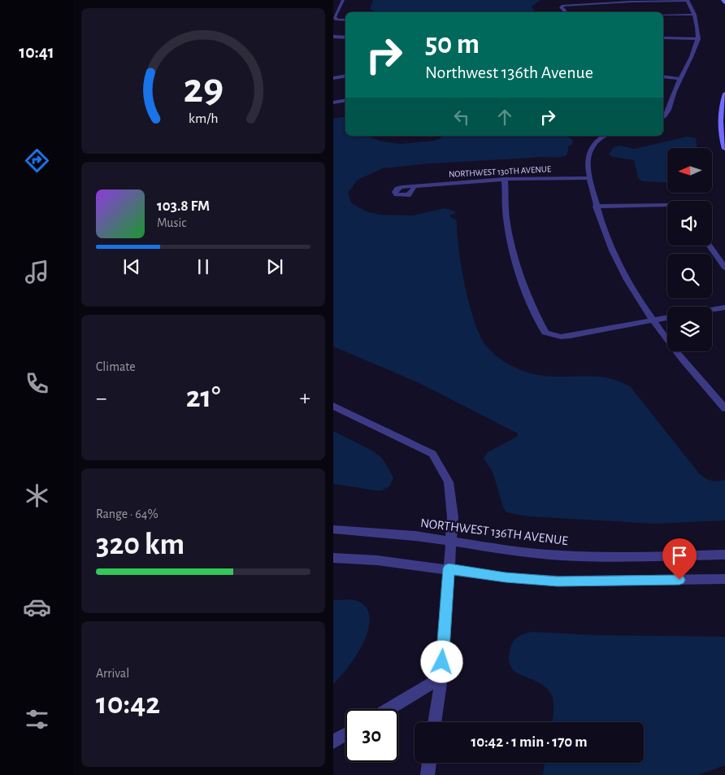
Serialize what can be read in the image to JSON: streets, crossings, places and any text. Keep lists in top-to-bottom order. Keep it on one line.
{"streets":{"street":["NORTHWEST 130TH AVENUE","NORTHWEST 136TH AVENUE"]},"north":"left","page":{"tabs":"10:41","turn":["50 m","Northwest 136th Avenue"],"song":["103.8 FM","Music"],"tile":["Climate",["Range · 64%","320 km"],["Arrival","10:42"]],"heat":["−","21°","+"],"limit":"30","trip":"10:42 · 1 min · 170 m","gauge":["29","km/h"]}}
